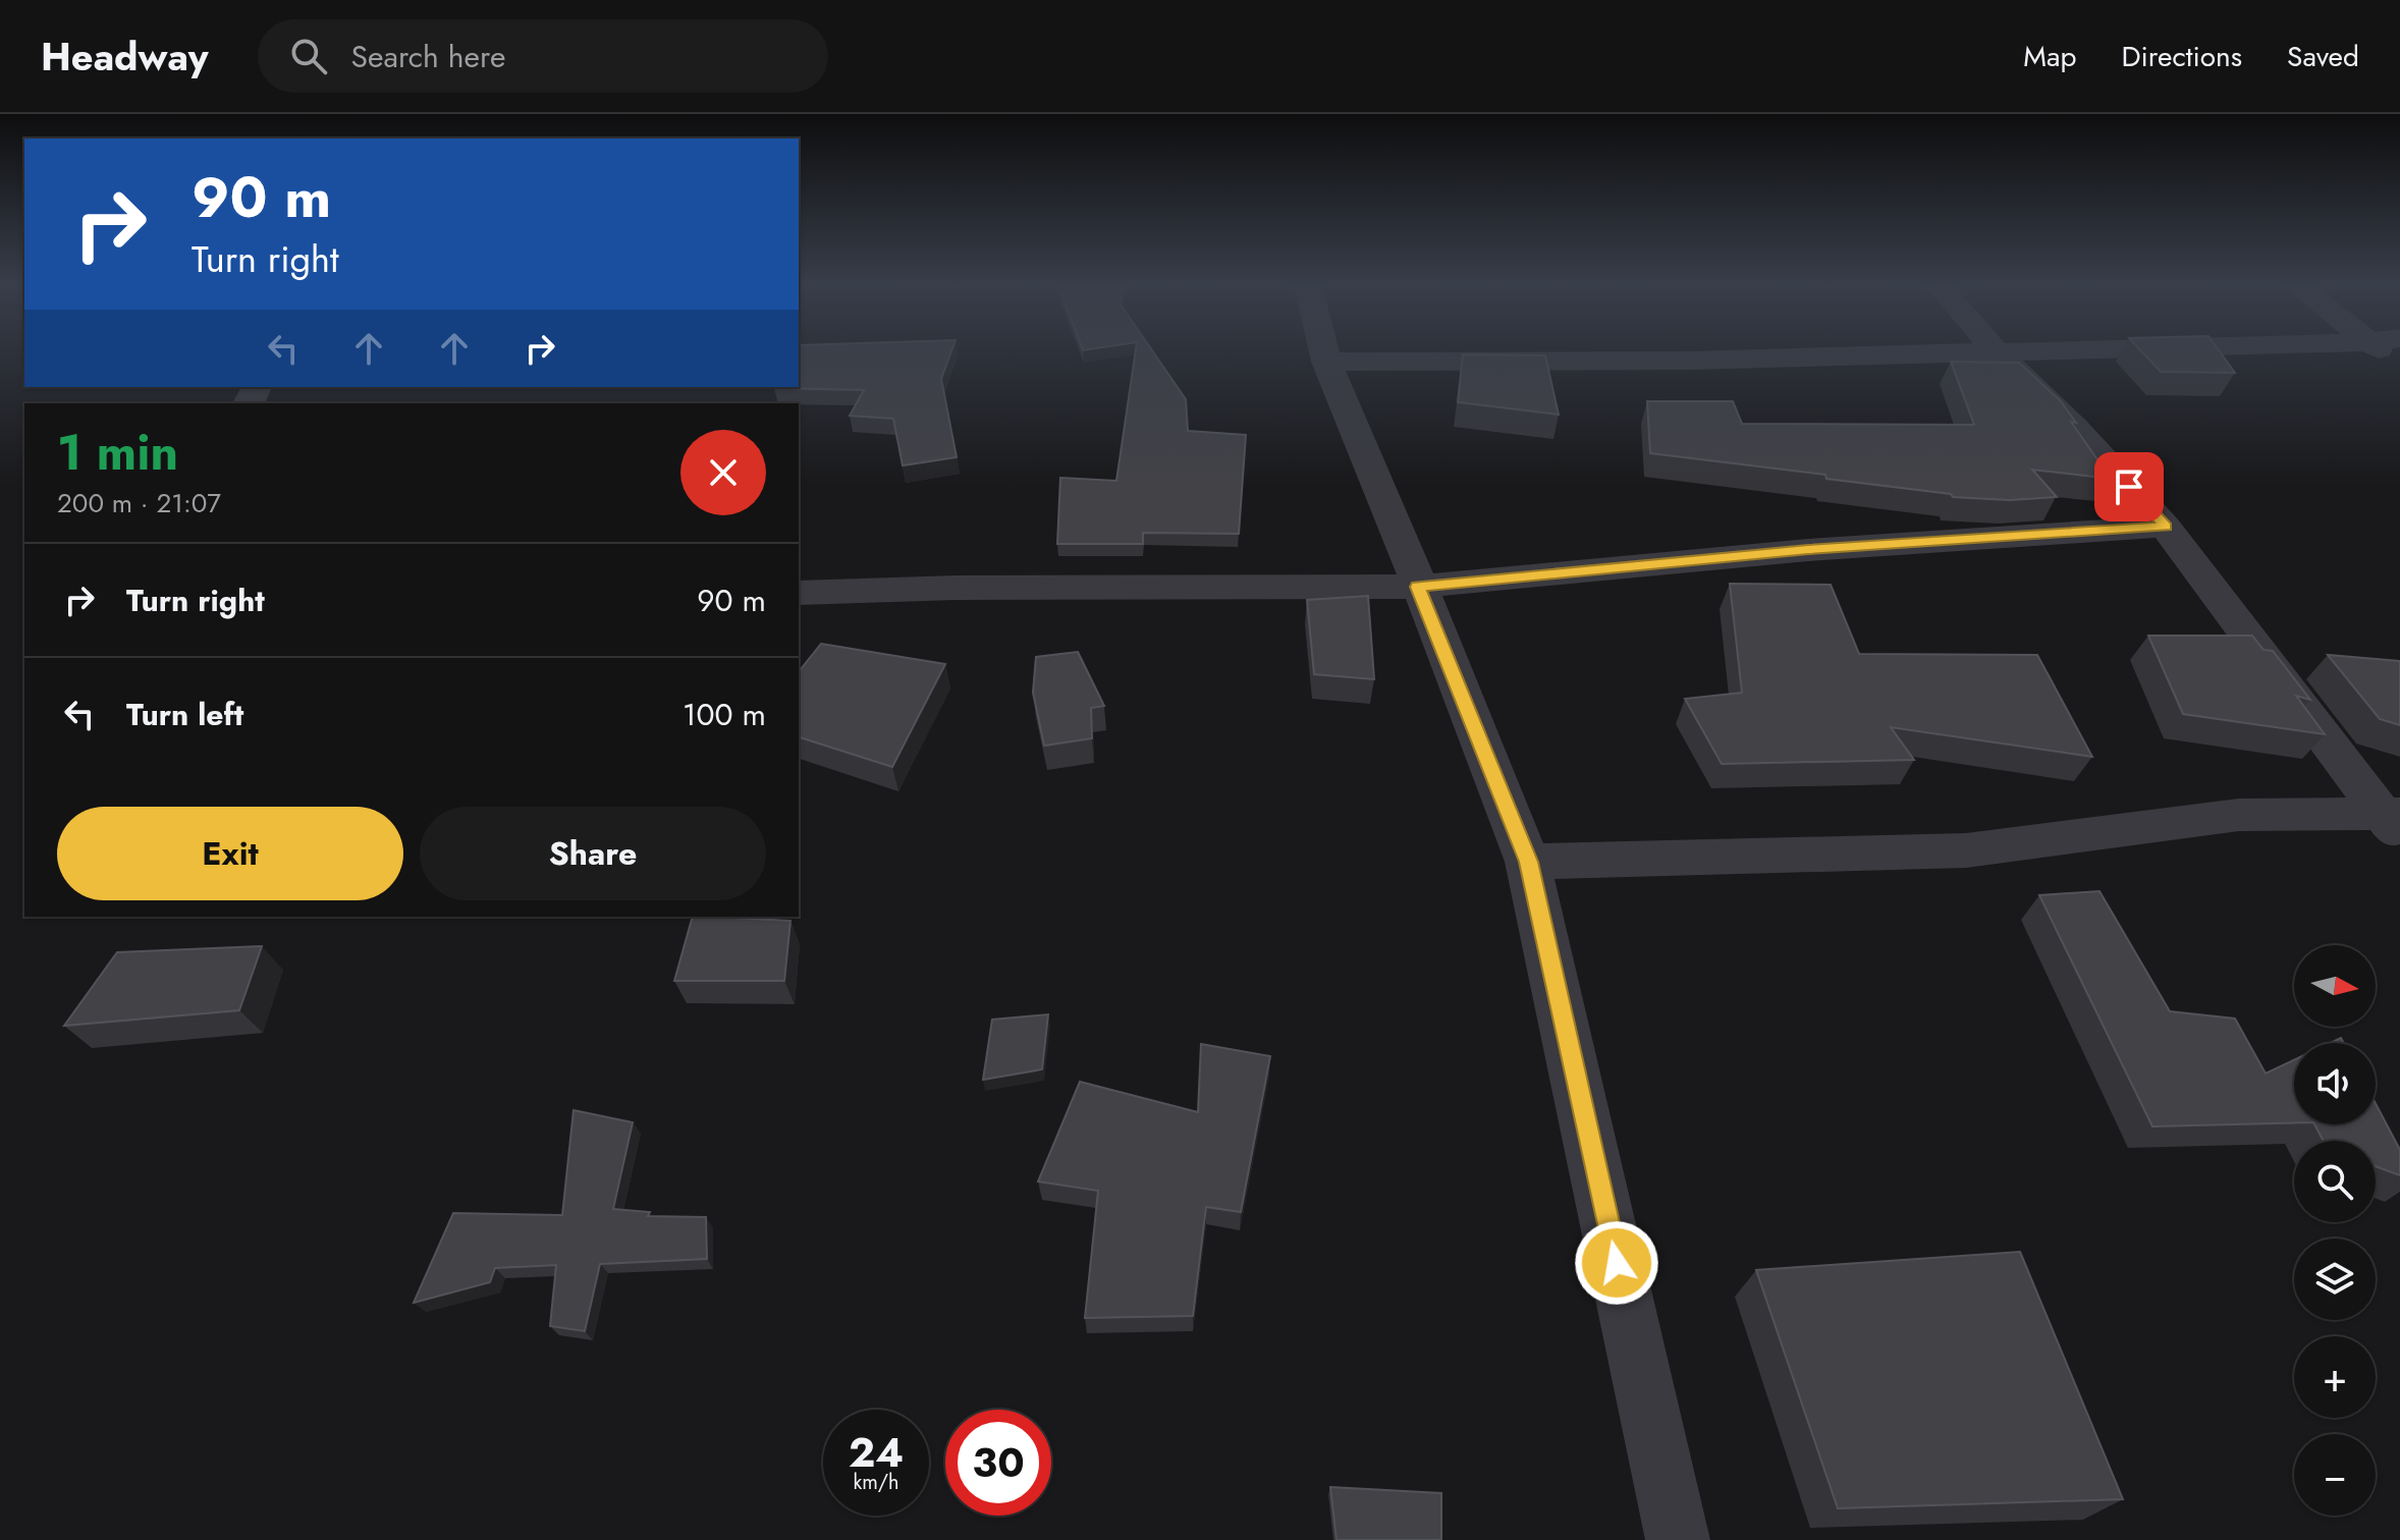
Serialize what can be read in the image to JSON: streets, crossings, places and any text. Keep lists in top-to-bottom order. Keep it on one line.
{"north":"right","page":{"header":"Headway","search":"Search here","nav":["Map","Directions","Saved"],"turn":["90 m","Turn right"],"heading":["1 min","200 m · 21:07"],"list":[{"name":"Turn right","value":"90 m"},{"name":"Turn left","value":"100 m"}],"buttons":["Exit","Share"],"map_buttons":["+","−"],"speed":"24 km/h","limit":"30"}}
